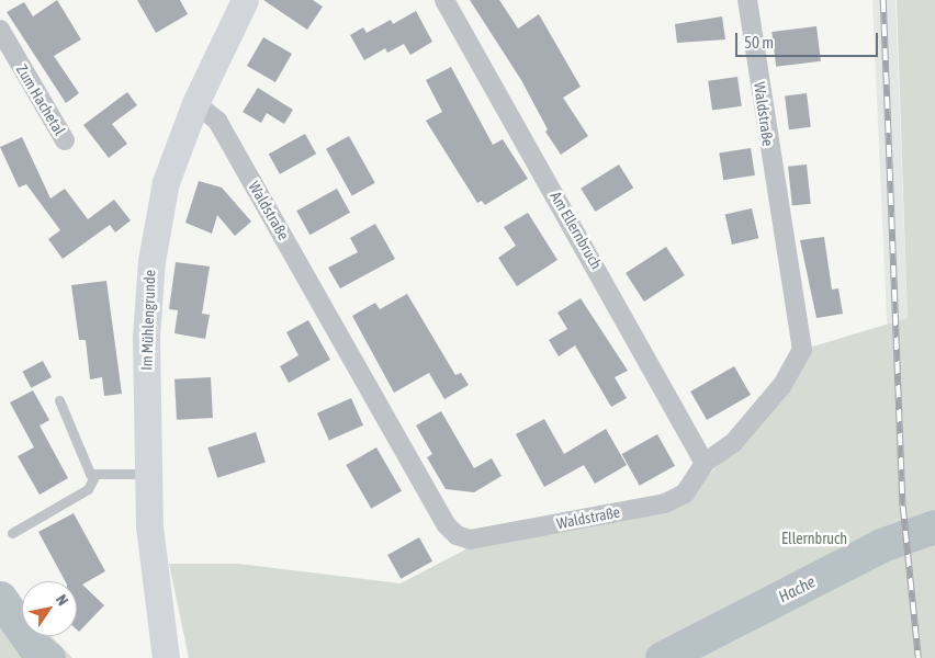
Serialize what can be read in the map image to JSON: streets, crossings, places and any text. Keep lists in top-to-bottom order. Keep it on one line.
{"streets":{"main road":["Im Mühlengrunde"],"street":["Zum Hachetal","Waldstraße","Am Ellernbruch"]},"crossings":[["Waldstraße","Am Ellernbruch"],["Waldstraße","Im Mühlengrunde"]],"water":["Hache"],"parks":["Ellernbruch"],"scale_bar":"50 m","north":"top right"}
